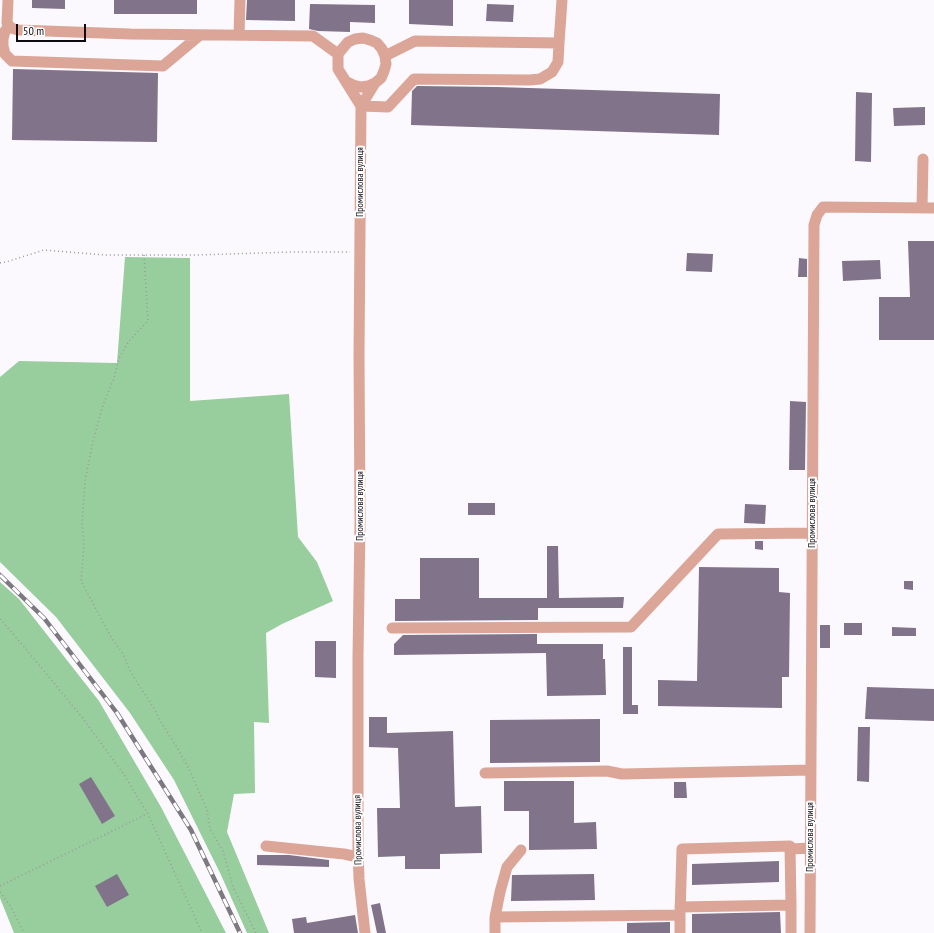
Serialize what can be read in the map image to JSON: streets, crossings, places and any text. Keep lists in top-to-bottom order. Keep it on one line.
{"streets":{"street":["Промислова вулиця"]},"scale_bar":"50 m"}
